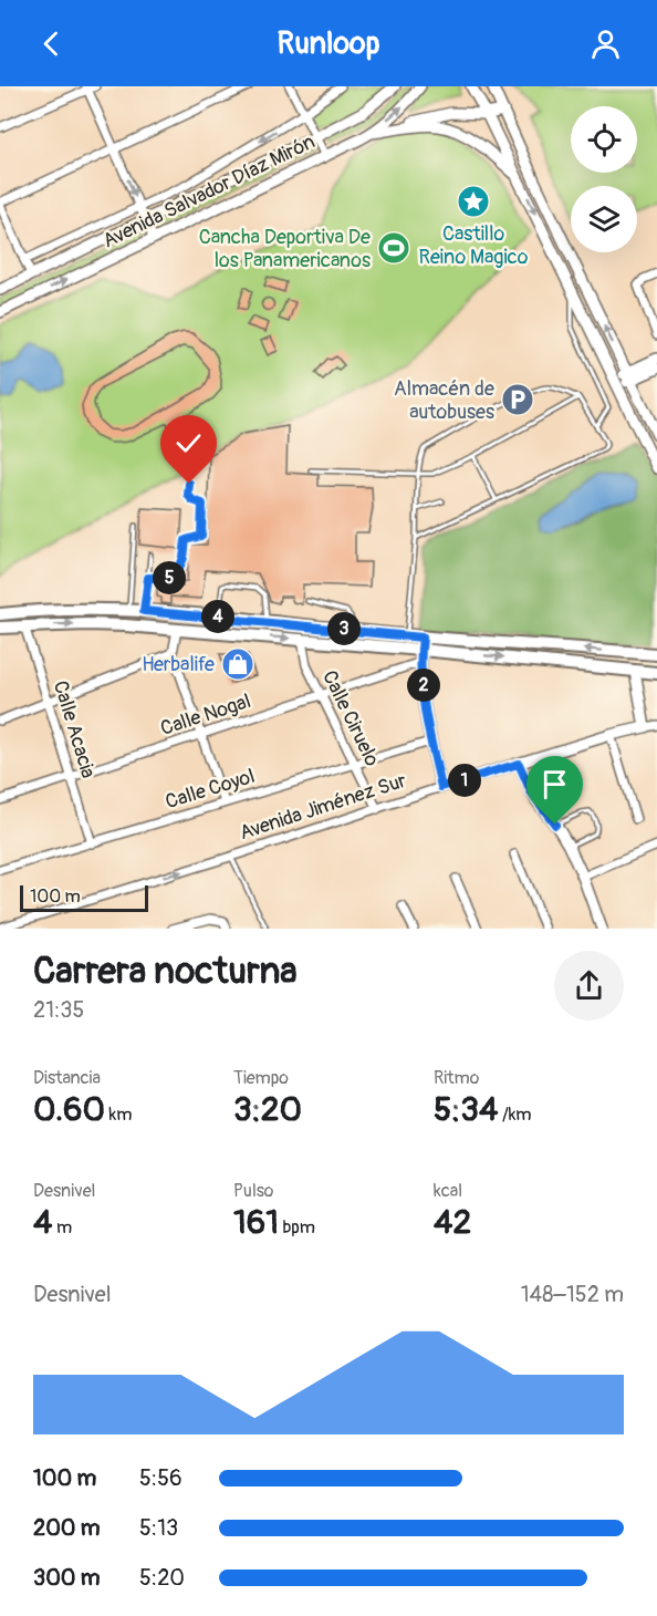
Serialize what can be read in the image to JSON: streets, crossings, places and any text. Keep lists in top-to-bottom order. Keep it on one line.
{"streets":{"main road":["Avenida Salvador Díaz Mirón","Avenida Jiménez Sur"],"street":["Calle Nogal","Calle Ciruelo","Calle Acacia","Calle Coyol"]},"crossings":[["Calle Nogal","Calle Ciruelo"],["Calle Nogal","Calle Acacia"],["Calle Ciruelo","Calle Coyol"],["Calle Ciruelo","Avenida Jiménez Sur"],["Calle Acacia","Calle Coyol"]],"one_way":["Avenida Jiménez Sur"],"places":{"place":["Castillo Reino Magico"],"sports":["Cancha Deportiva De los Panamericanos"],"parking":["Almacén de autobuses"],"shop":["Herbalife"]},"scale_bar":"100 m","page":{"header":"Runloop","pins":["5","4","3","2","1"],"scale":"100 m","heading":["Carrera nocturna","21:35"],"stats":[["Distancia","0.60 km"],["Tiempo","3:20"],["Ritmo","5:34 /km"],["Desnivel","4 m"],["Pulso","161 bpm"],["kcal","42"]],"chart":["Desnivel","148–152 m"],"list":[{"name":"100 m","note":"5:56"},{"name":"200 m","note":"5:13"},{"name":"300 m","note":"5:20"}]}}
